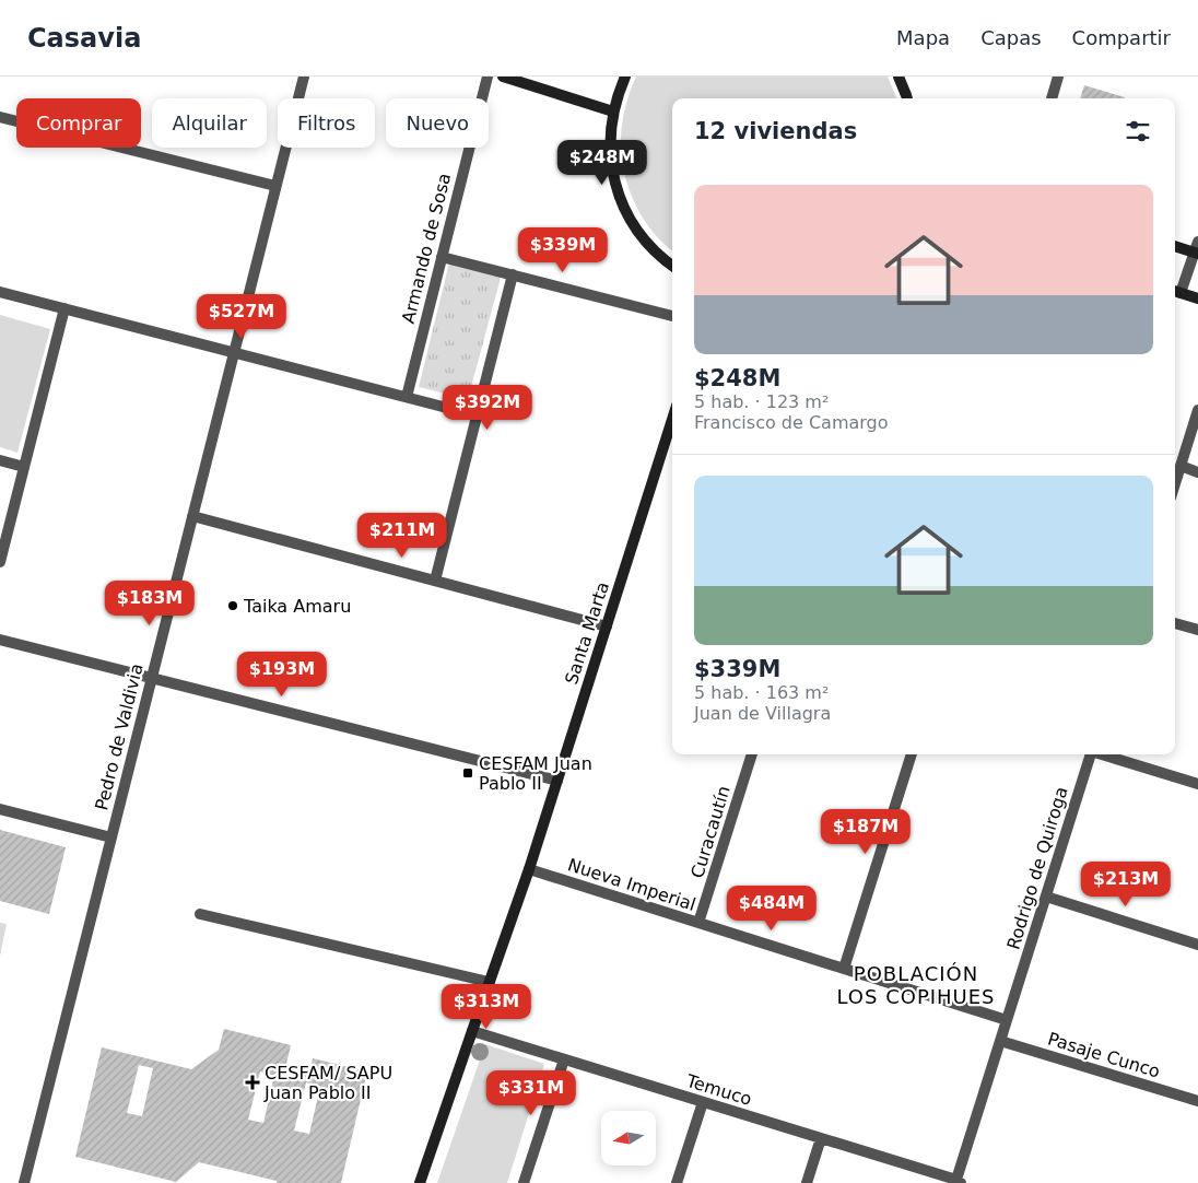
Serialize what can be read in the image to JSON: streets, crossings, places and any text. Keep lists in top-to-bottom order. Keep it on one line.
{"streets":{"street":["Armando de Sosa","Santa Marta","Pedro de Valdivia","Curacautín","Rodrigo de Quiroga","Nueva Imperial","Pasaje Cunco","Temuco"]},"crossings":[["Santa Marta","Nueva Imperial"],["Santa Marta","Temuco"],["Curacautín","Nueva Imperial"],["Rodrigo de Quiroga","Nueva Imperial"],["Rodrigo de Quiroga","Pasaje Cunco"],["Rodrigo de Quiroga","Temuco"]],"districts":["POBLACIÓN LOS COPIHUES"],"places":{"other":["Taika Amaru"],"transit":["CESFAM Juan Pablo II"],"health":["CESFAM/ SAPU Juan Pablo II"]},"north":"left","page":{"header":"Casavia","nav":["Mapa","Capas","Compartir"],"chip":["Comprar","Alquilar","Filtros","Nuevo"],"heading":"12 viviendas","price":["$248M","$339M","$527M","$392M","$211M","$183M","$193M","$187M","$213M","$484M","$313M","$331M"],"list":[{"name":"$248M","note":"5 hab. · 123 m² · Francisco de Camargo"},{"name":"$339M","note":"5 hab. · 163 m² · Juan de Villagra"}]}}
